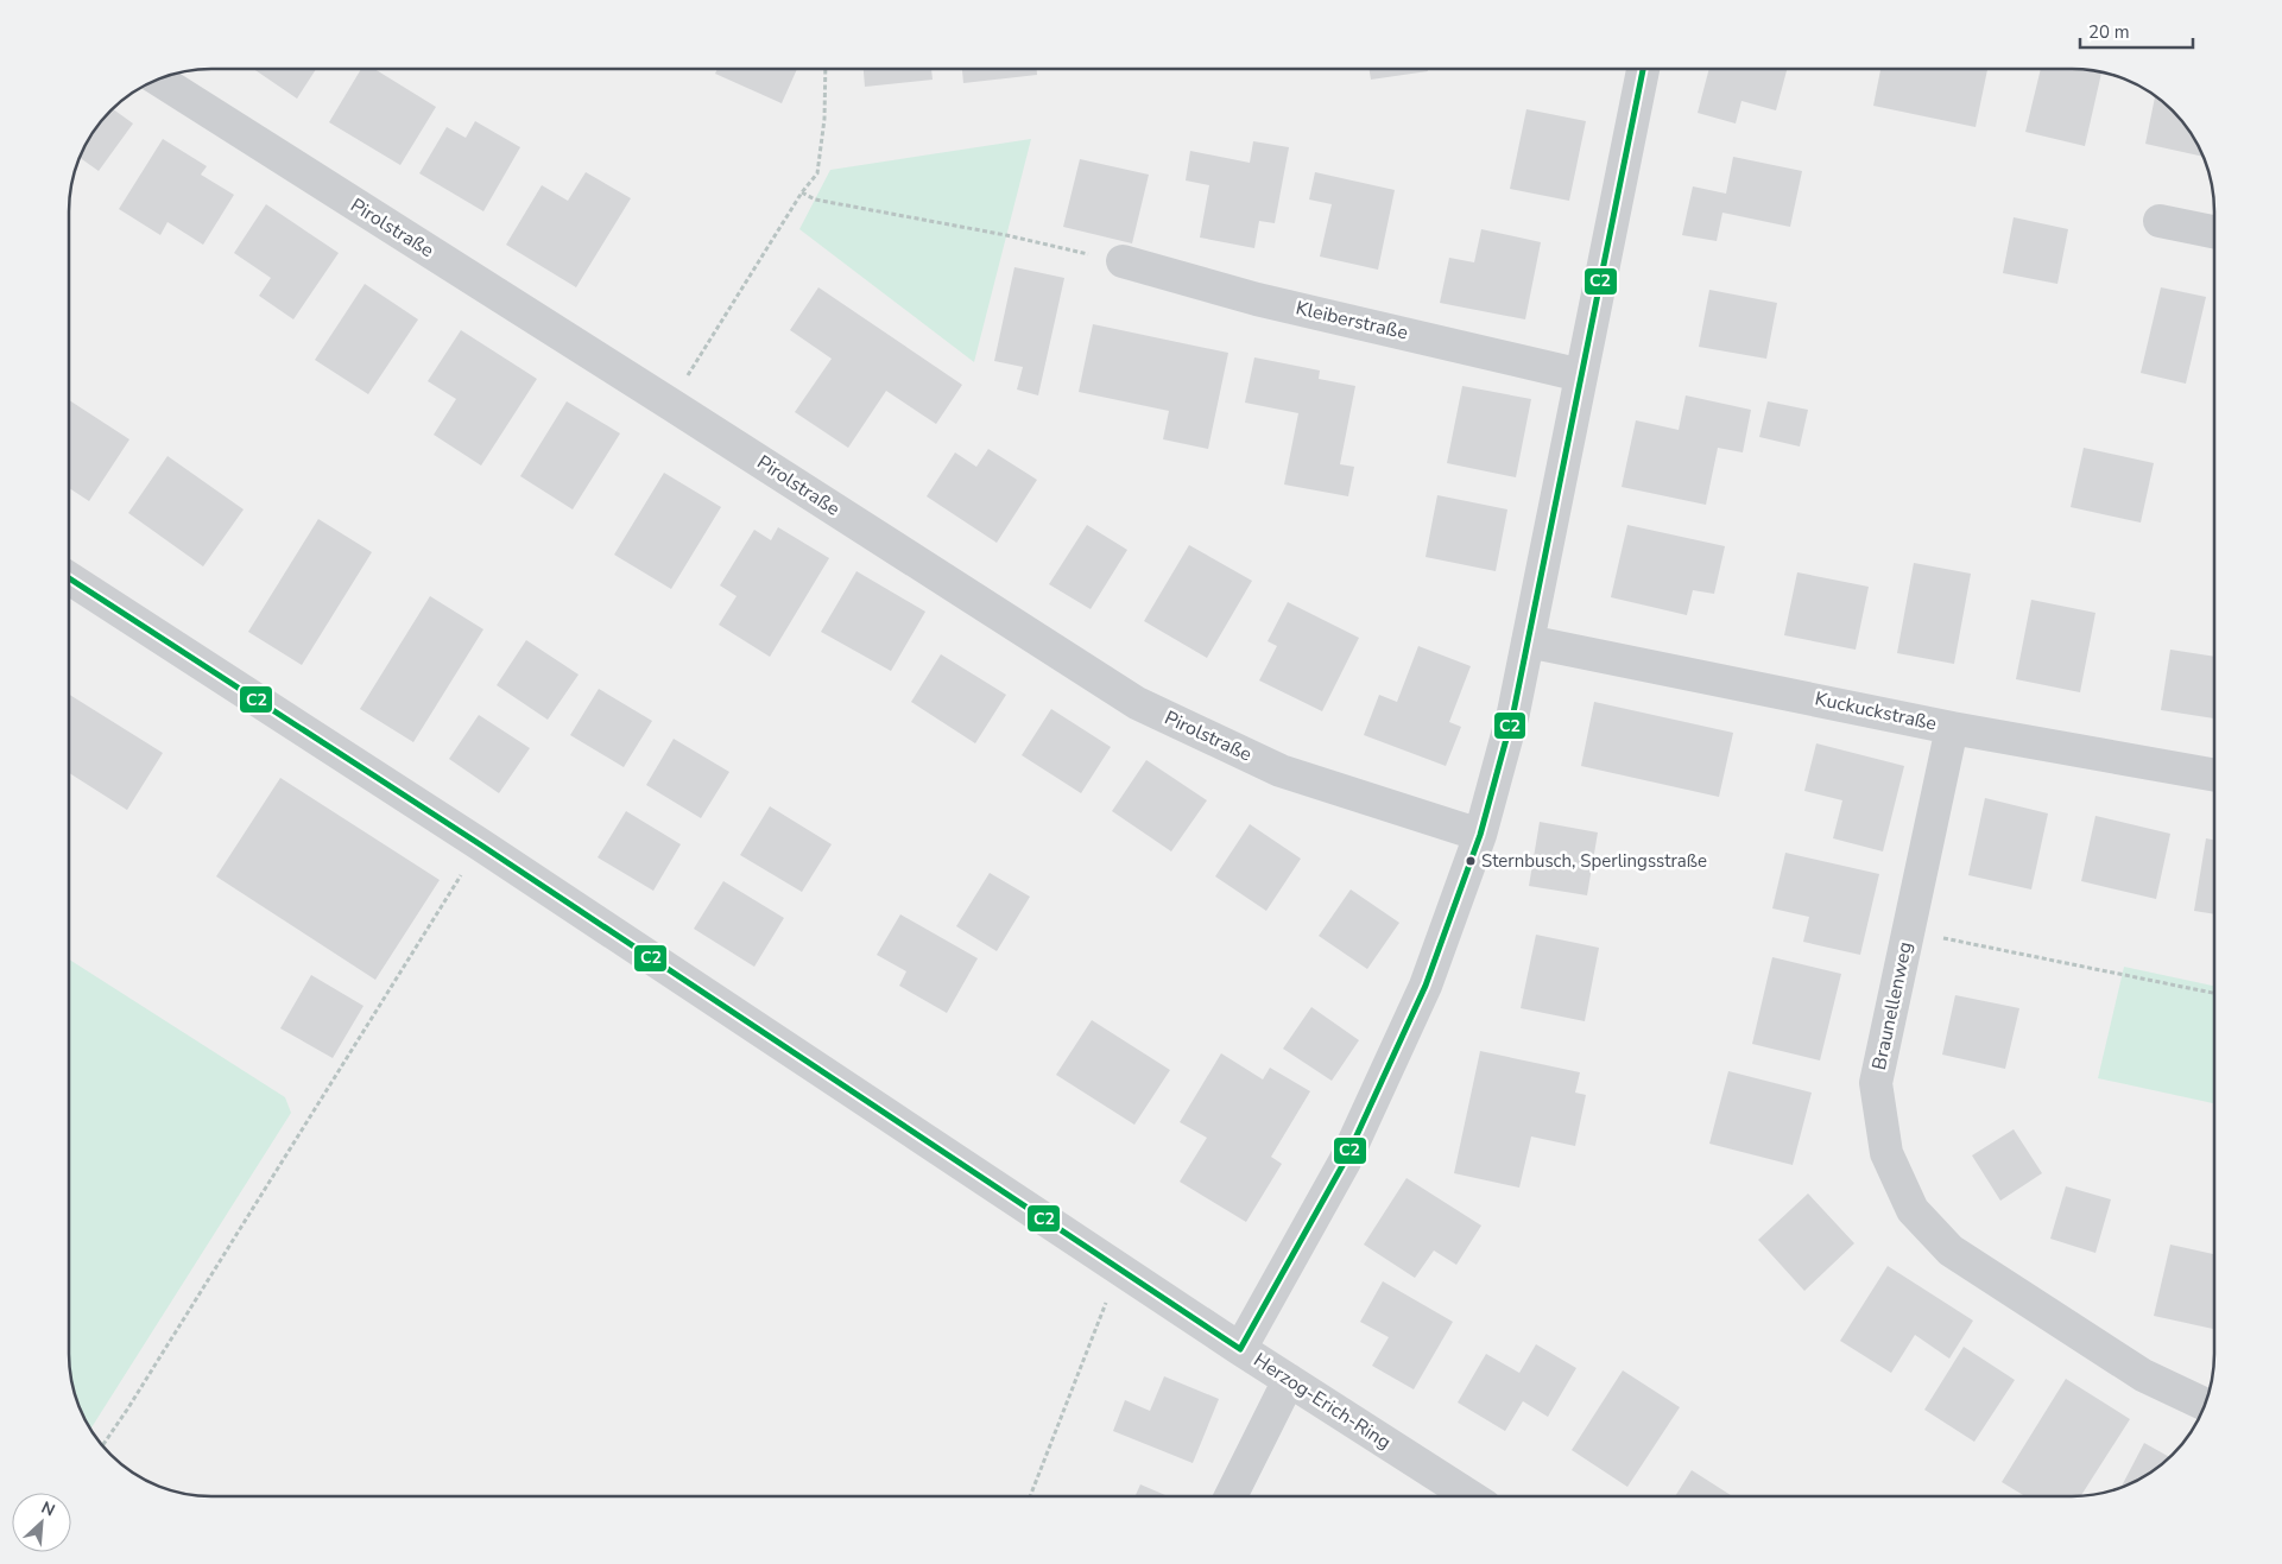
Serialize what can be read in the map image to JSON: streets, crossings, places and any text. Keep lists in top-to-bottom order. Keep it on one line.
{"streets":{"street":["Pirolstraße","Kleiberstraße","Kuckuckstraße","Braunellenweg","Herzog-Erich-Ring"]},"crossings":[["Kuckuckstraße","Braunellenweg"]],"places":["Sternbusch, Sperlingsstraße"],"lines":["transit line C2"],"scale_bar":"20 m","north":"top right"}
